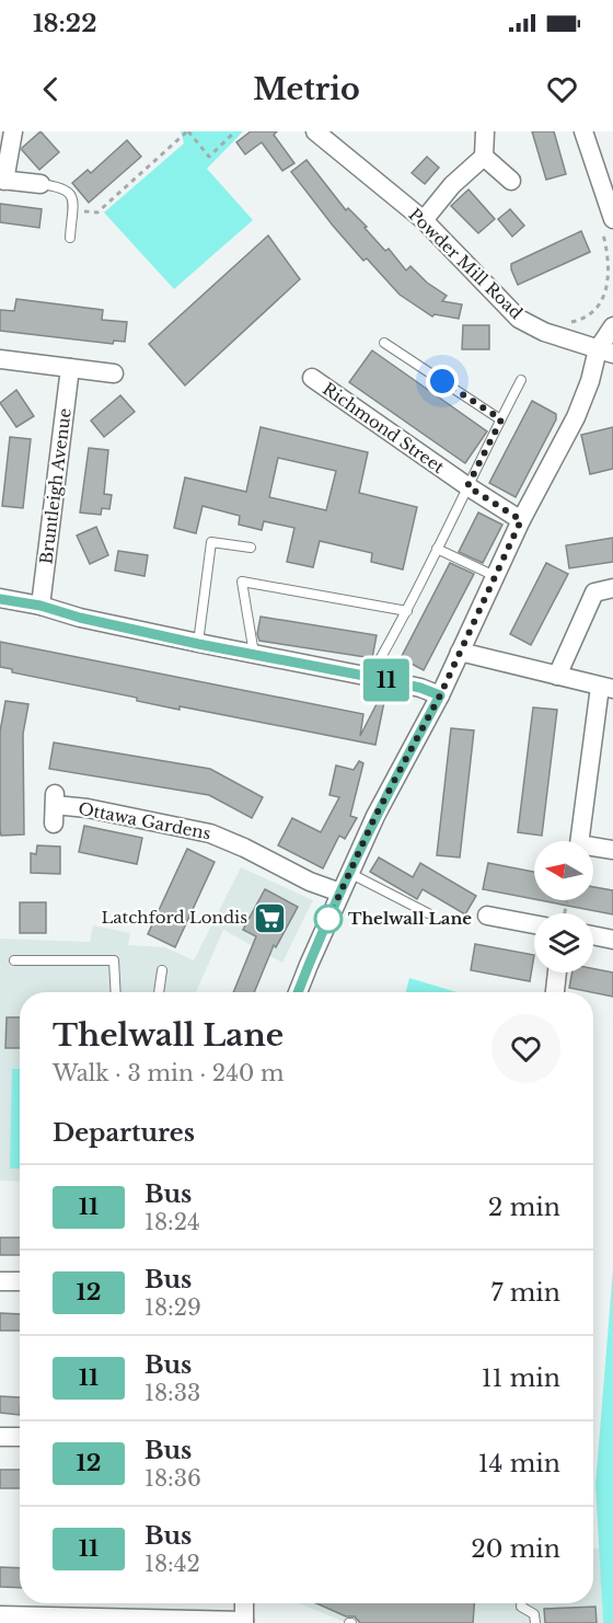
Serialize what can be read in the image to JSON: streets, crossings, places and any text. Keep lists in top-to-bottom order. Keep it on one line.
{"streets":{"street":["Powder Mill Road","Richmond Street","Bruntleigh Avenue","Ottawa Gardens"]},"places":{"supermarket":["Latchford Londis"],"other":["Thelwall Lane"]},"lines":["bus line 11"],"north":"left","page":{"status":"18:22","header":"Metrio","on_map":"11","heading":[["Thelwall Lane","Walk · 3 min · 240 m"],"Departures"],"list":[{"mark":"11","name":"Bus","note":"18:24","value":"2 min"},{"mark":"12","name":"Bus","note":"18:29","value":"7 min"},{"mark":"11","name":"Bus","note":"18:33","value":"11 min"},{"mark":"12","name":"Bus","note":"18:36","value":"14 min"},{"mark":"11","name":"Bus","note":"18:42","value":"20 min"}]}}
